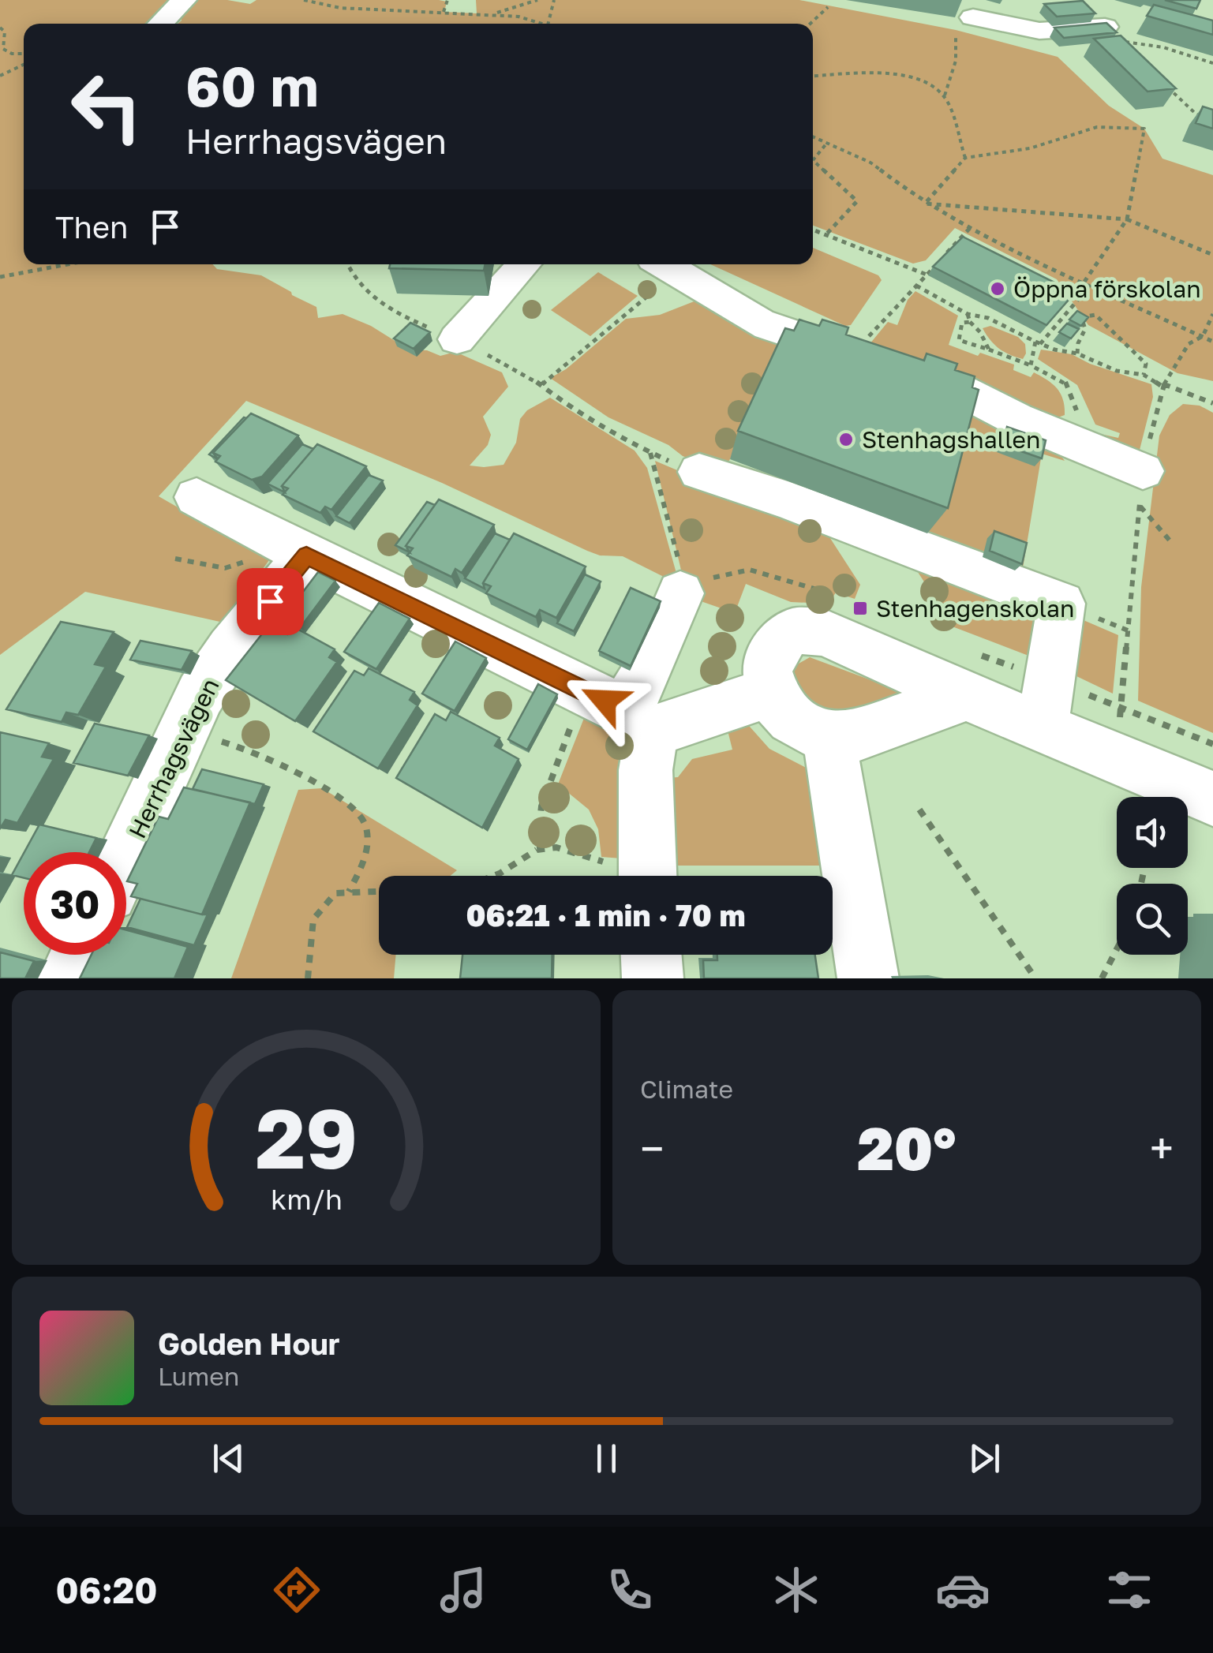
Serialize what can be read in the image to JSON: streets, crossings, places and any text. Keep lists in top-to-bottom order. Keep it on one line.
{"streets":{"street":["Herrhagsvägen"]},"places":{"other":["Öppna förskolan","Stenhagshallen"],"transit":["Stenhagenskolan"]},"page":{"turn":["60 m","Herrhagsvägen"],"then":"Then","limit":"30","trip":"06:21 · 1 min · 70 m","tile":"Climate","heat":["−","20°","+"],"song":["Golden Hour","Lumen"],"tabs":"06:20","gauge":["29","km/h"]}}
